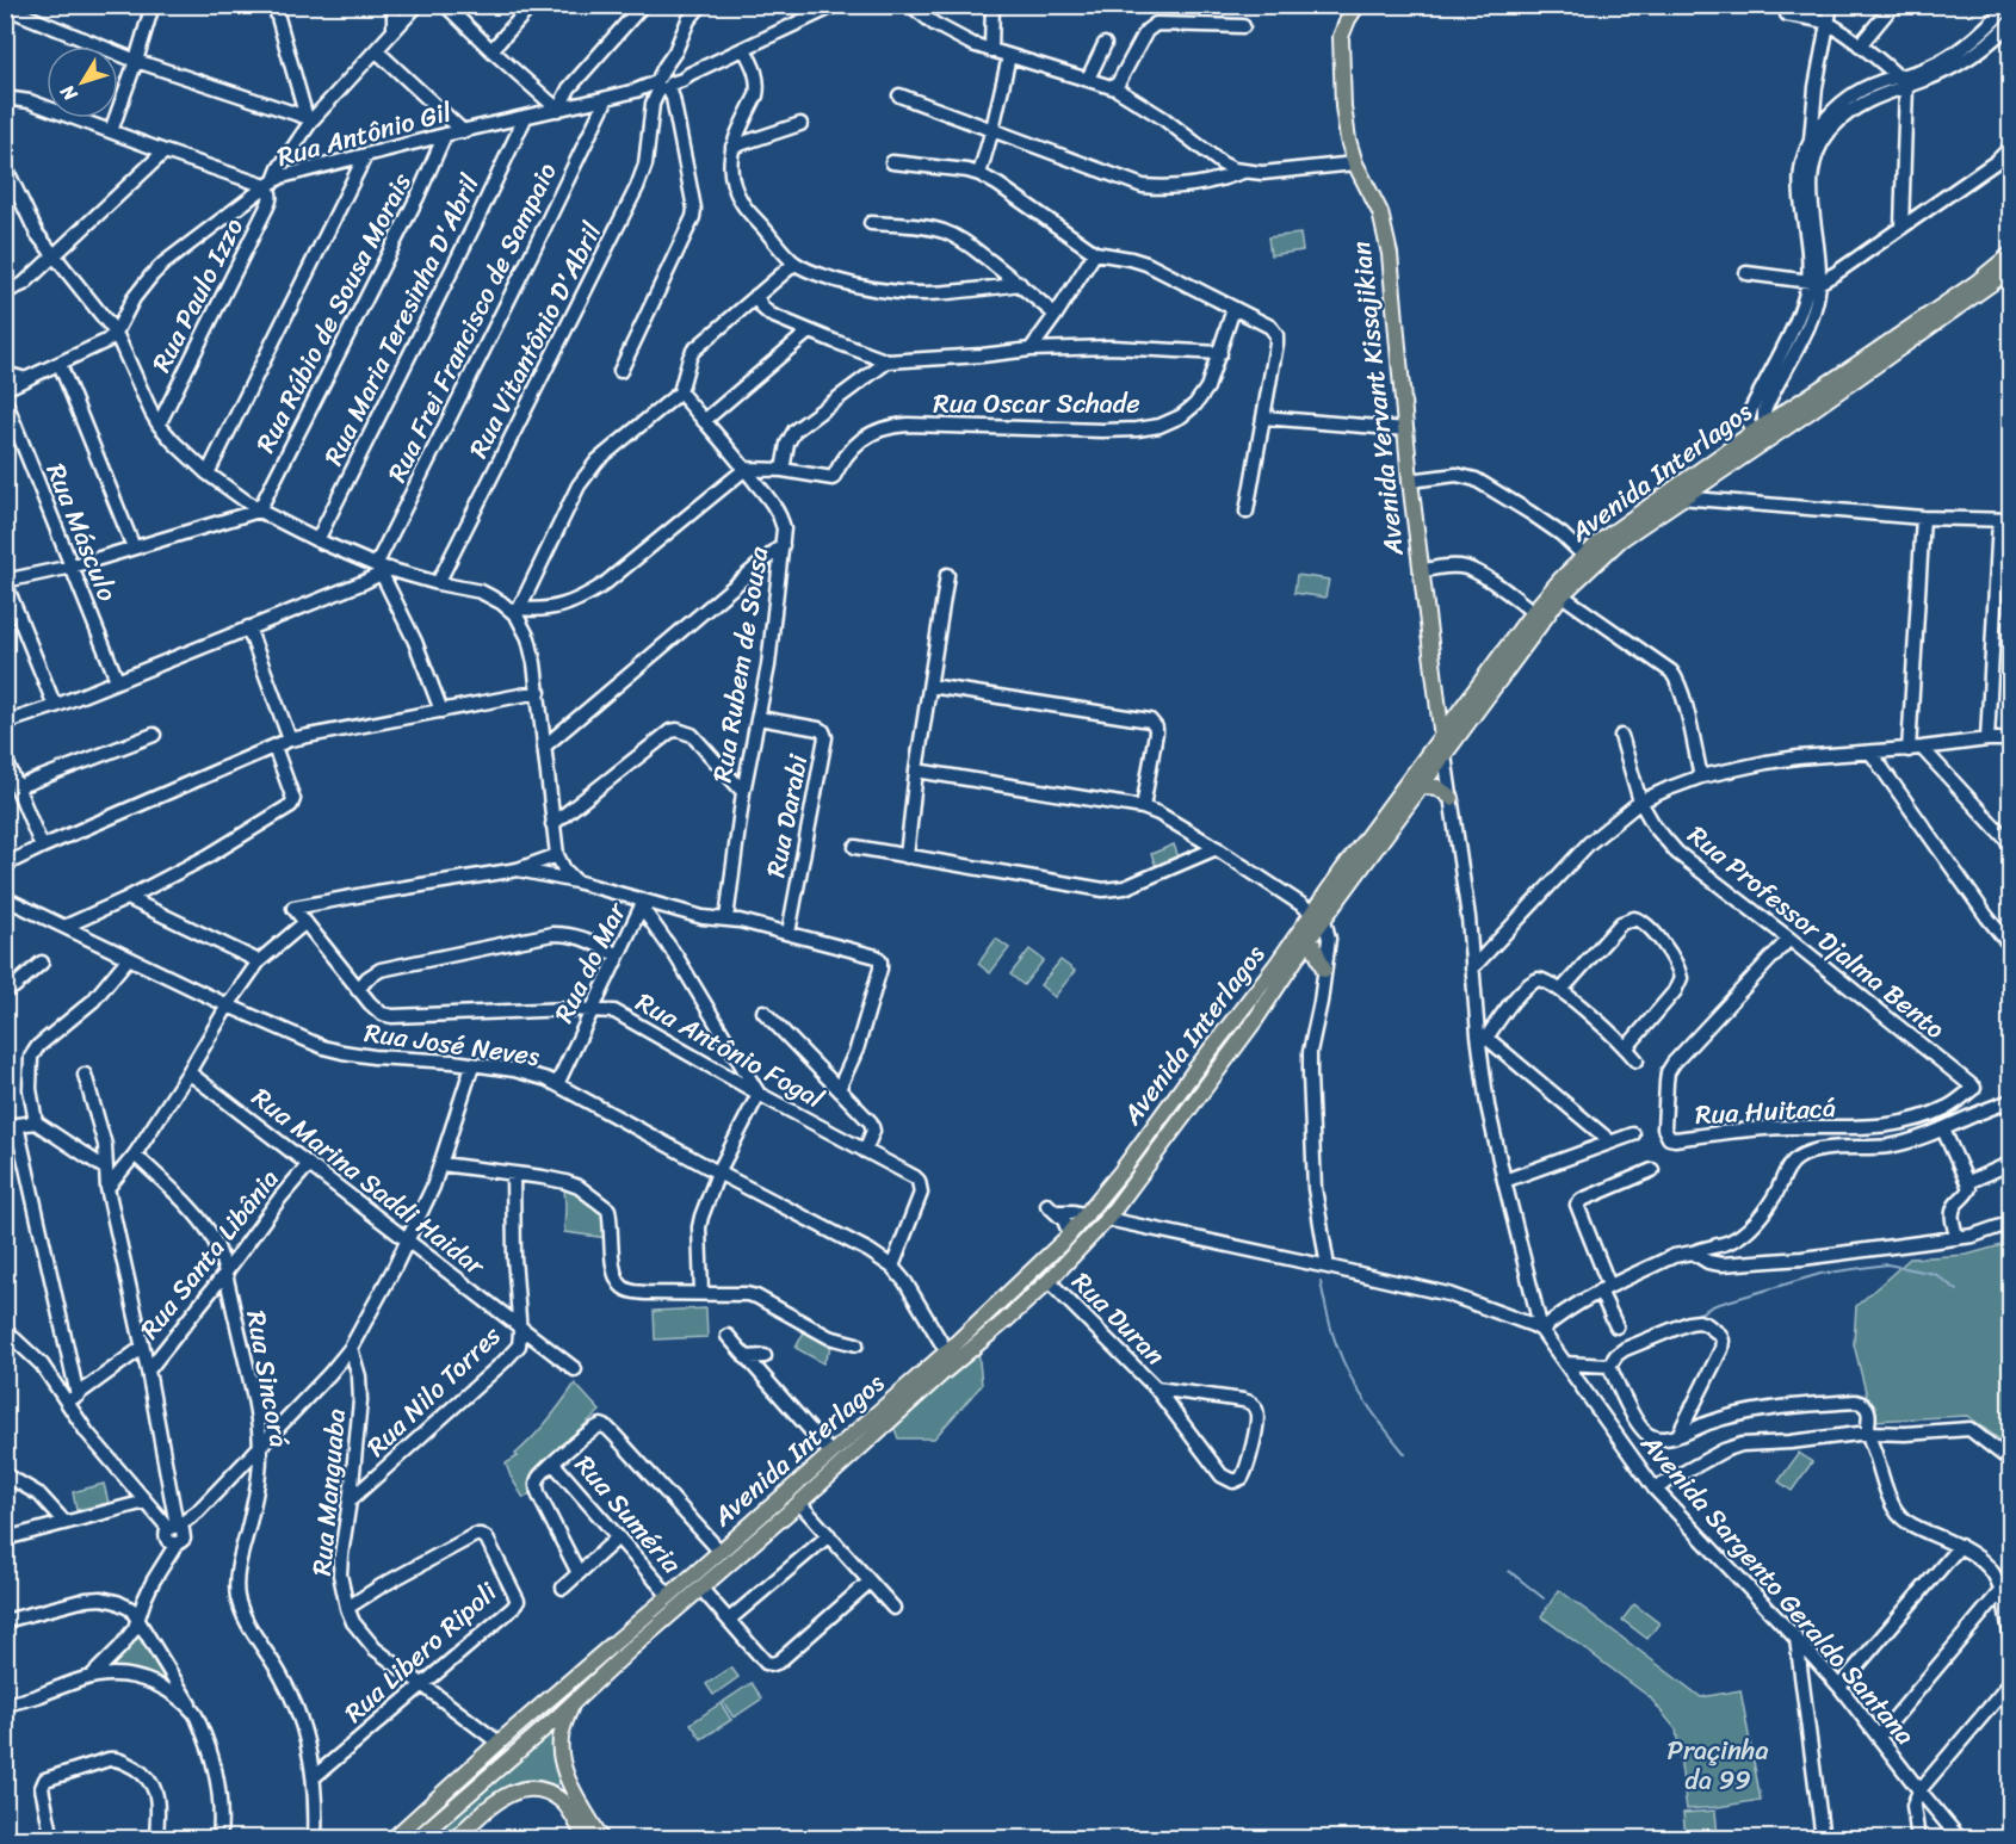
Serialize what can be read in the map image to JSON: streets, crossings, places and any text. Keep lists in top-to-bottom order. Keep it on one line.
{"streets":{"main road":["Avenida Yervant Kissajikian","Avenida Interlagos"],"street":["Rua Antônio Gil","Rua Paulo Izzo","Rua Rúbio de Sousa Morais","Rua Maria Teresinha D'Abril","Rua Frei Francisco de Sampaio","Rua Vitantônio D'Abril","Rua Oscar Schade","Rua Másculo","Rua Rubem de Sousa","Rua Darabi","Rua Professor Djalma Bento","Rua do Mar","Rua José Neves","Rua Antônio Fogal","Rua Huitacá","Rua Marina Saddi Haidar","Rua Santa Libânia","Rua Duran","Rua Sincorá","Rua Nilo Torres","Rua Manguaba","Rua Suméria","Avenida Sargento Geraldo Santana","Rua Libero Ripoli"]},"crossings":[["Rua Antônio Gil","Rua Paulo Izzo"],["Rua Antônio Gil","Rua Rúbio de Sousa Morais"],["Rua Antônio Gil","Rua Maria Teresinha D'Abril"],["Rua Antônio Gil","Rua Frei Francisco de Sampaio"],["Rua Antônio Gil","Rua Vitantônio D'Abril"],["Avenida Yervant Kissajikian","Avenida Interlagos"],["Avenida Yervant Kissajikian","Avenida Sargento Geraldo Santana"],["Avenida Interlagos","Rua José Neves"],["Avenida Interlagos","Rua Duran"],["Avenida Interlagos","Rua Manguaba"],["Avenida Interlagos","Rua Suméria"],["Avenida Interlagos","Avenida Sargento Geraldo Santana"],["Rua Rubem de Sousa","Rua Darabi"],["Rua Professor Djalma Bento","Rua Huitacá"],["Rua do Mar","Rua José Neves"],["Rua do Mar","Rua Antônio Fogal"],["Rua José Neves","Rua Antônio Fogal"],["Rua Marina Saddi Haidar","Rua Santa Libânia"],["Rua Marina Saddi Haidar","Rua Nilo Torres"],["Rua Santa Libânia","Rua Sincorá"],["Rua Sincorá","Rua Libero Ripoli"],["Rua Nilo Torres","Rua Manguaba"],["Rua Manguaba","Rua Libero Ripoli"]],"parks":["Praçinha da 99"],"north":"bottom left"}
